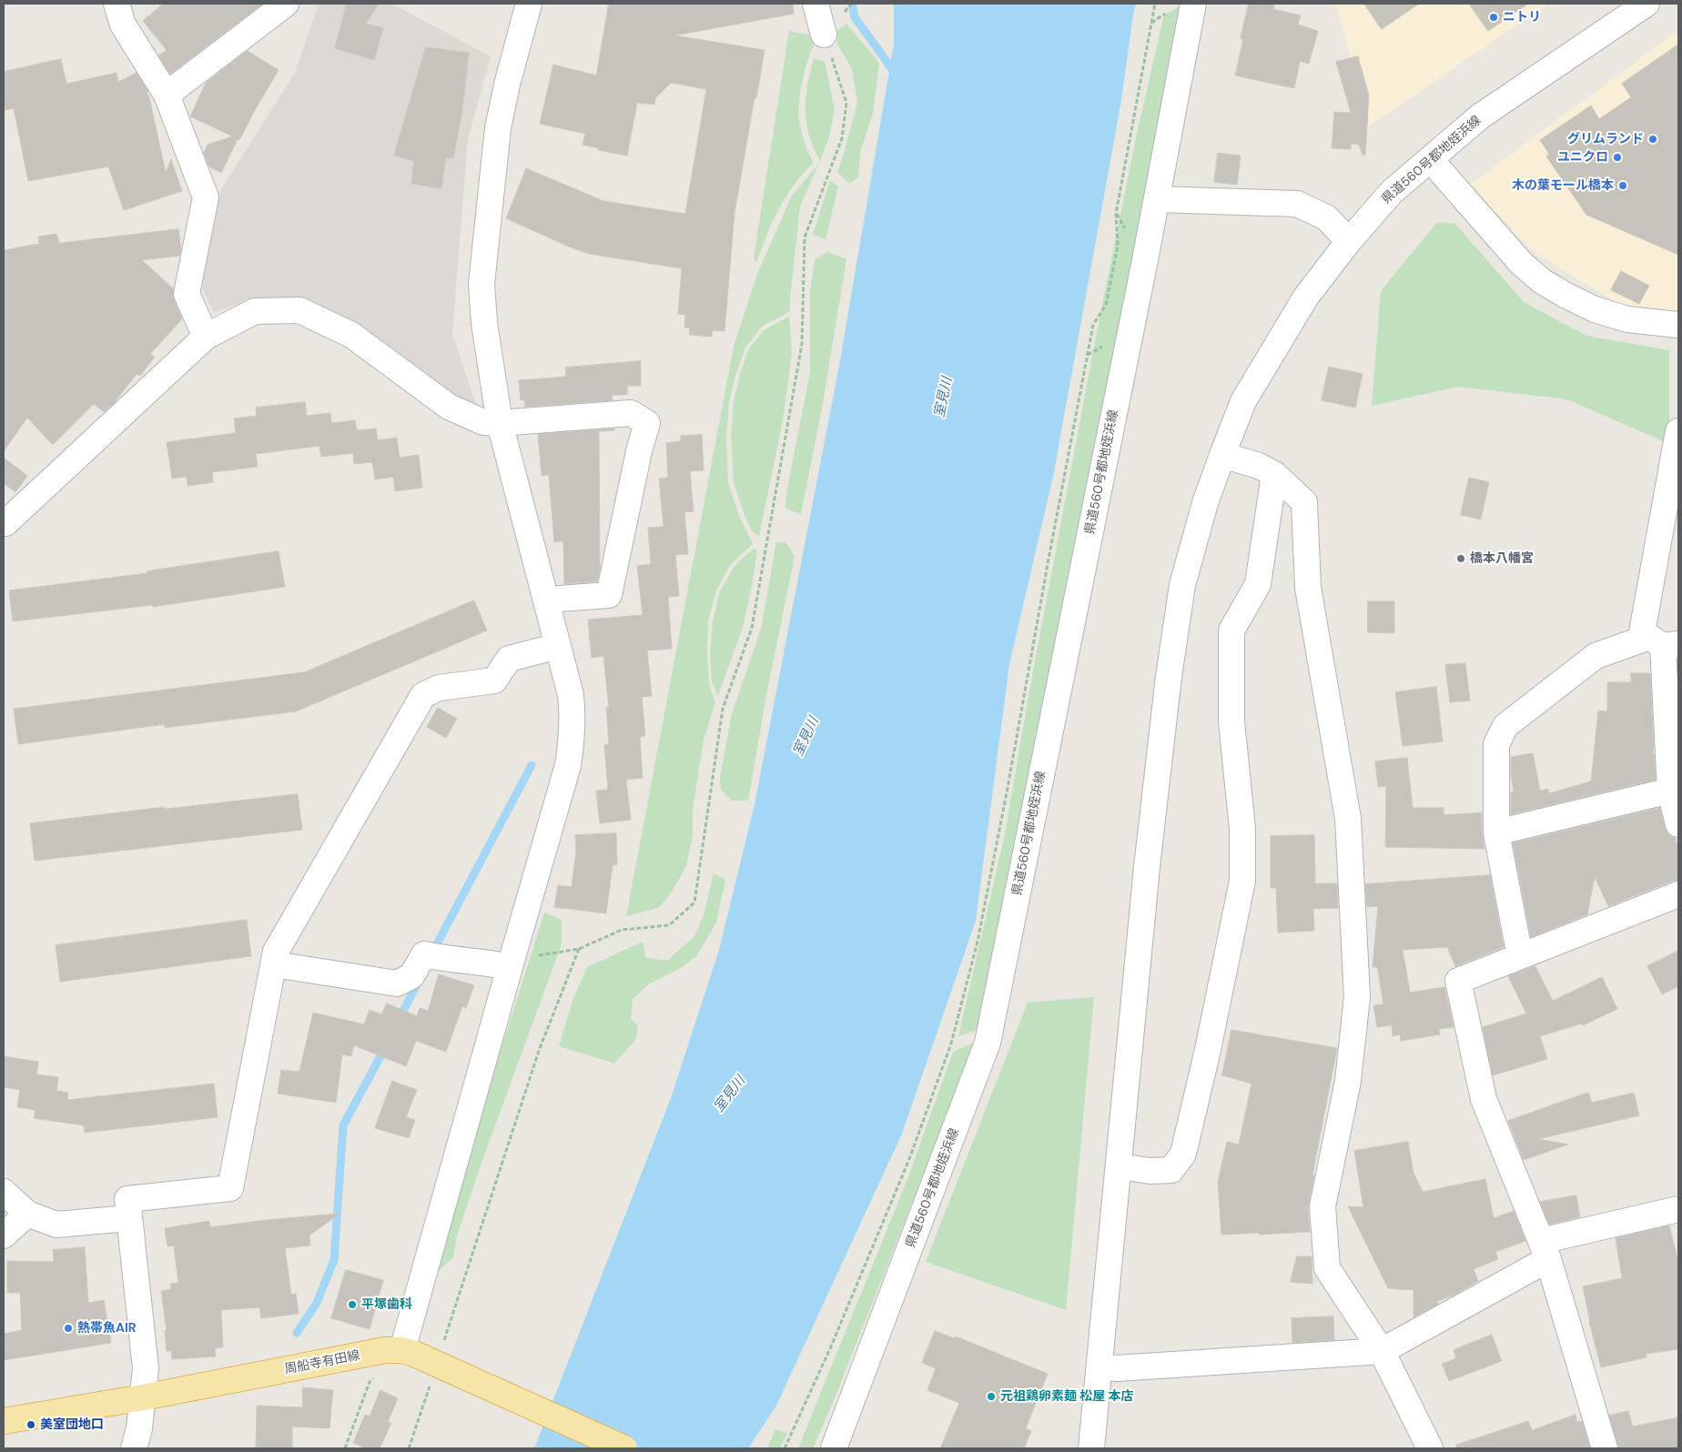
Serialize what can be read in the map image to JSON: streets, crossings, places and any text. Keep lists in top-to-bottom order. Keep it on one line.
{"streets":{"main road":["周船寺有田線"],"street":["県道560号都地姪浜線"]},"water":["室見川"],"places":["ニトリ","グリムランド","ユニクロ","木の葉モール橋本","橋本八幡宮","平塚歯科","熱帯魚AIR","元祖鶏卵素麺 松屋 本店","美室団地口"]}
